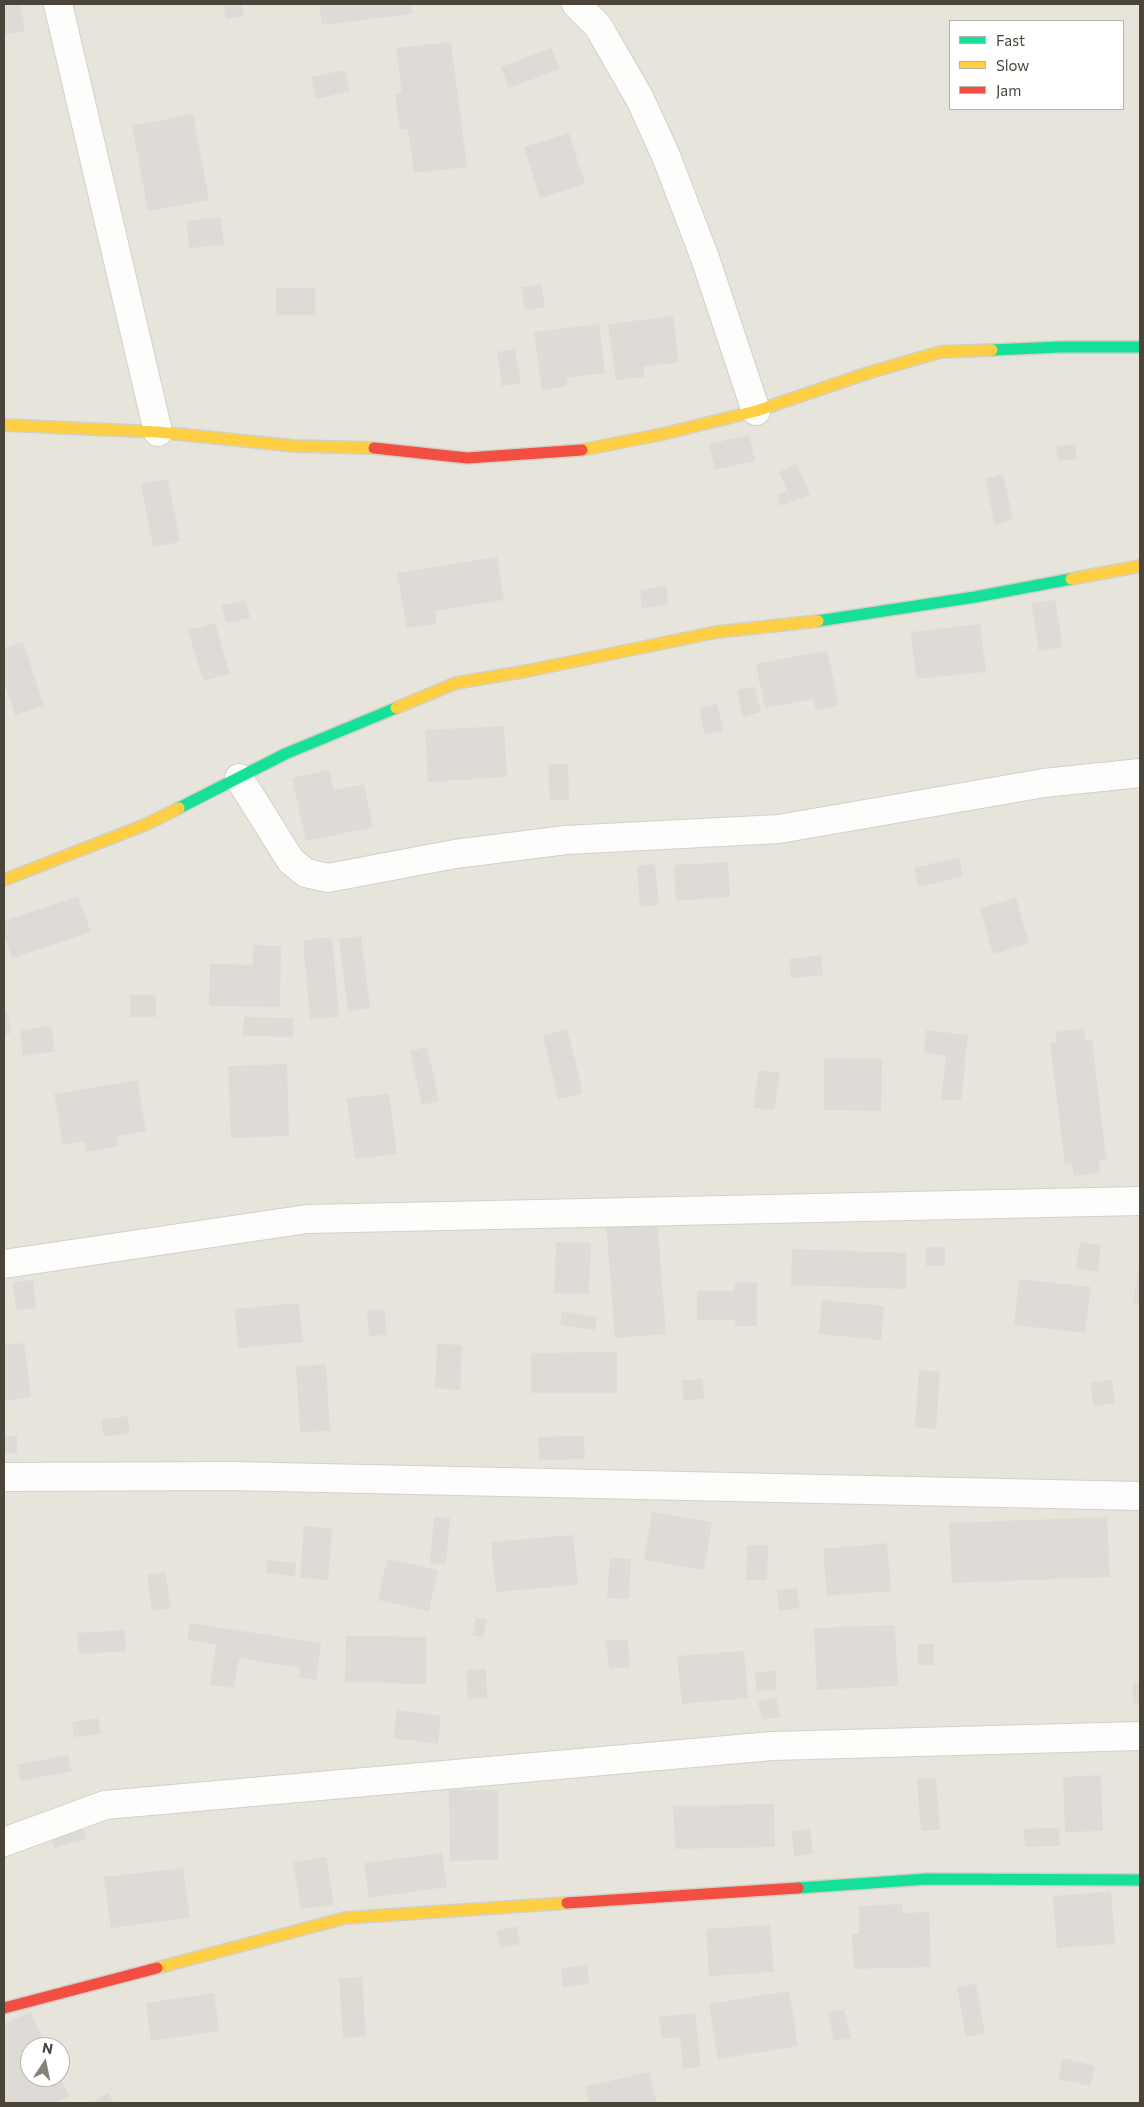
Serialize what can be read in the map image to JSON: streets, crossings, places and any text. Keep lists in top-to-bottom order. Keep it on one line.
{"legend":["Fast","Slow","Jam"],"north":"top"}
